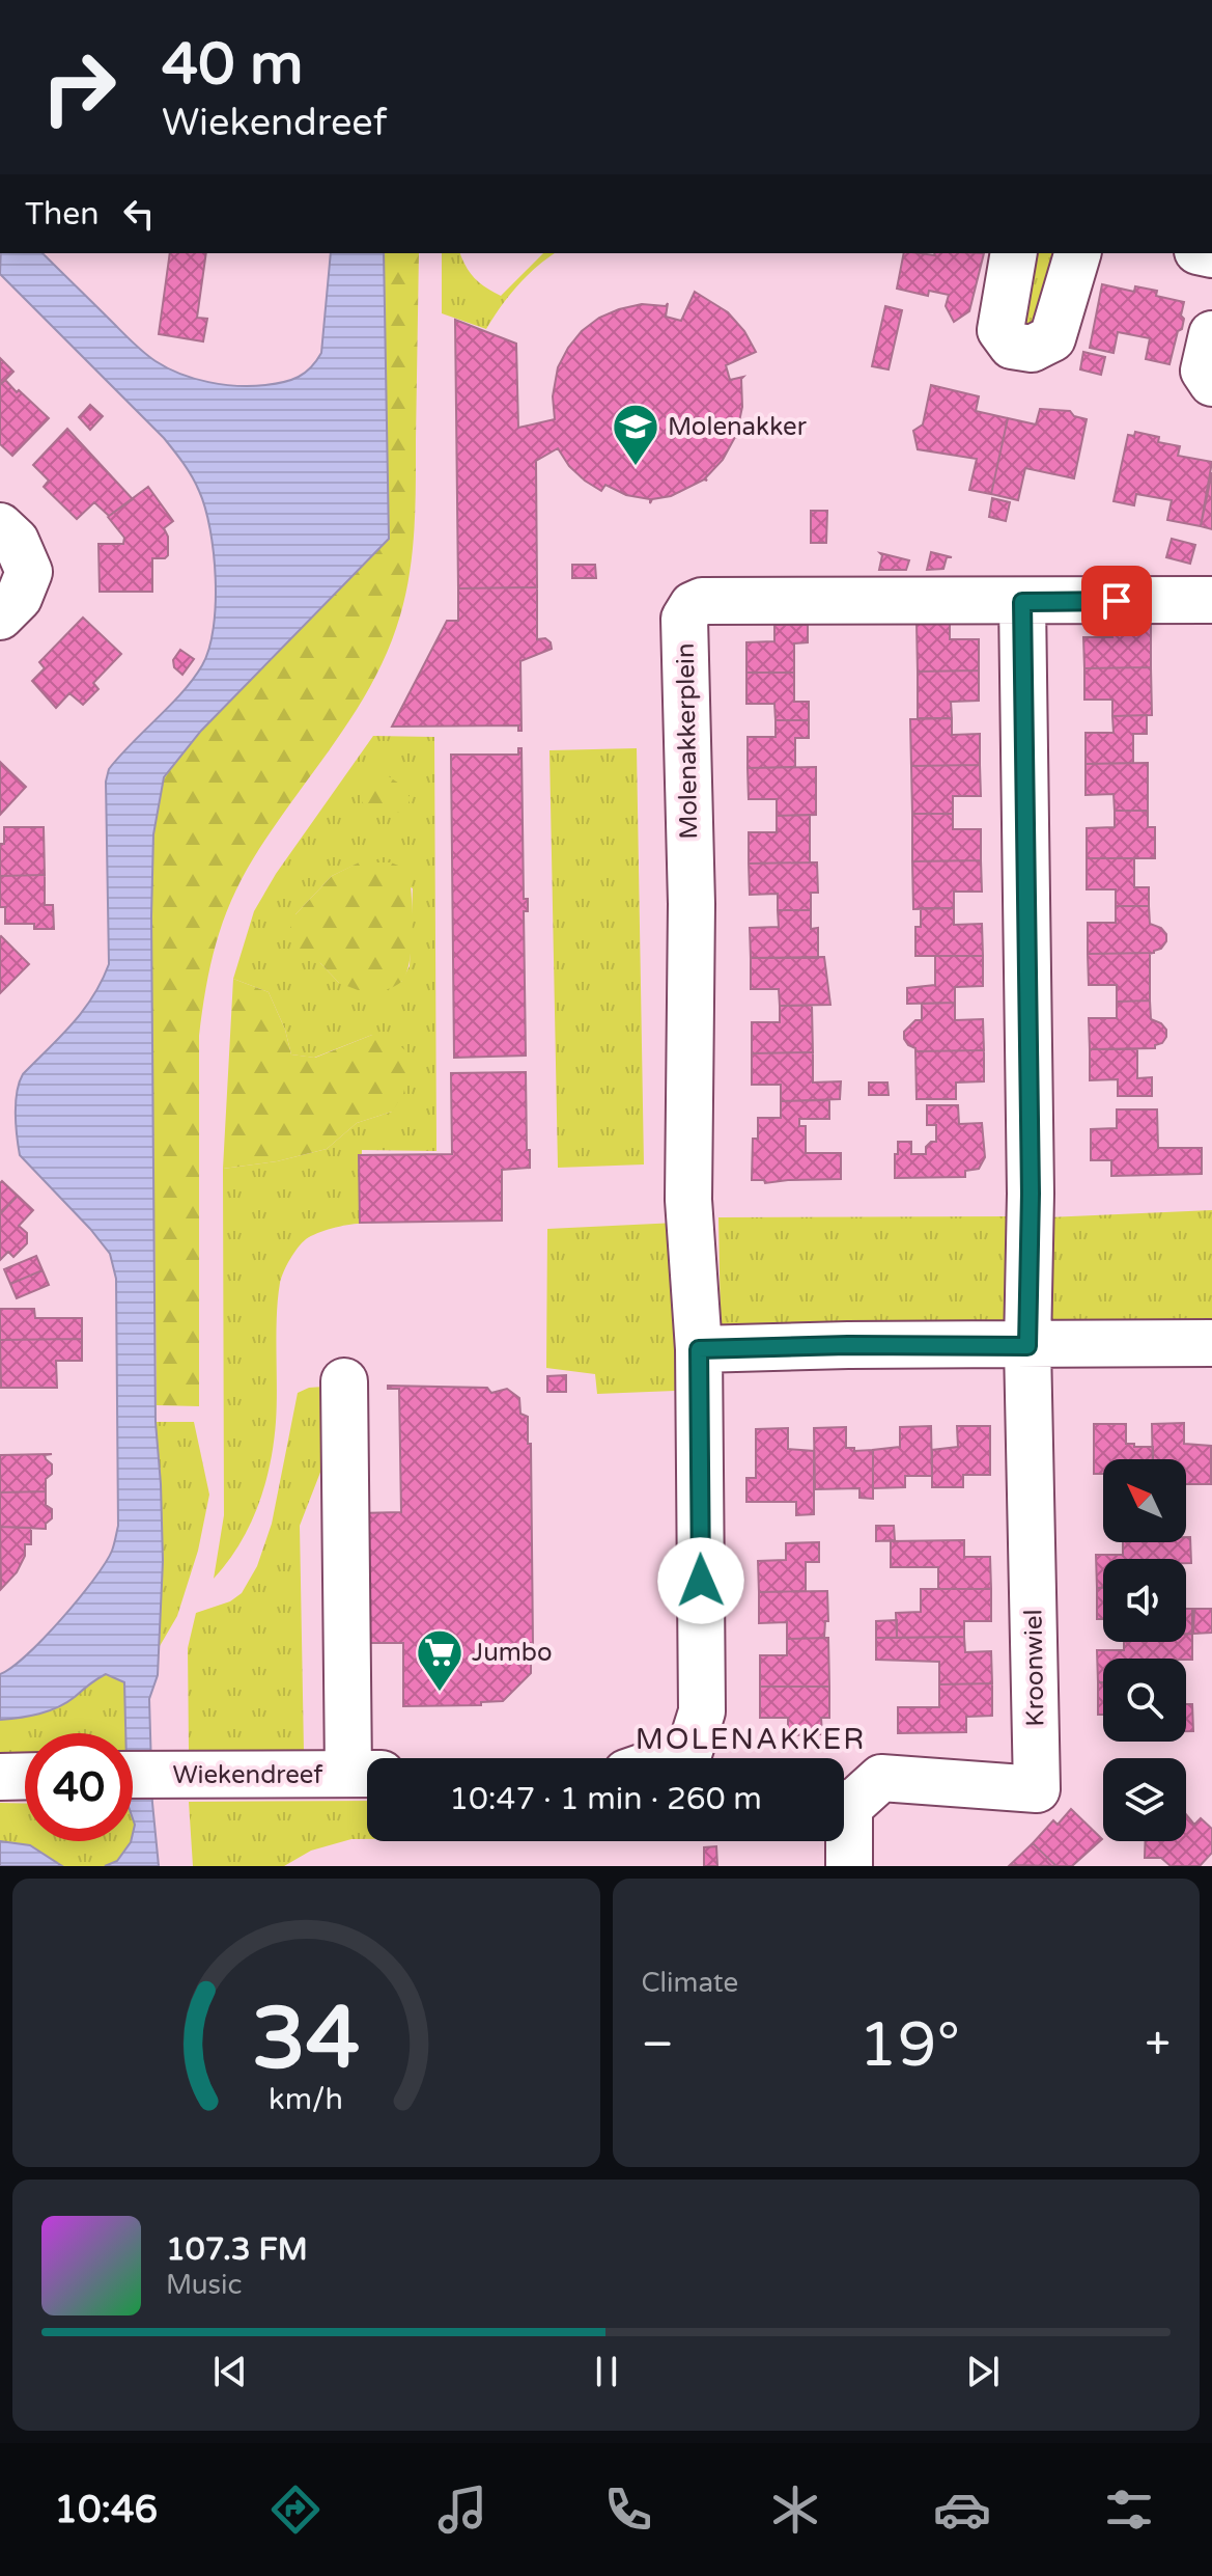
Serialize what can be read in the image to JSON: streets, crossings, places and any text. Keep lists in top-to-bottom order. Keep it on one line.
{"streets":{"street":["Molenakkerplein","Kroonwiel","Wiekendreef"]},"districts":["MOLENAKKER"],"places":{"school or university":["Molenakker"],"supermarket":["Jumbo"]},"north":"top left","page":{"turn":["40 m","Wiekendreef"],"then":"Then","limit":"40","trip":"10:47 · 1 min · 260 m","tile":"Climate","heat":["−","19°","+"],"song":["107.3 FM","Music"],"tabs":"10:46","gauge":["34","km/h"]}}
